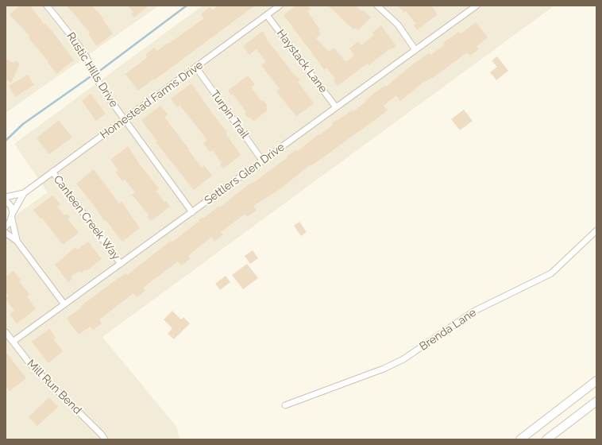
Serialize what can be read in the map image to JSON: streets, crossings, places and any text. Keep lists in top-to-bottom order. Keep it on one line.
{"streets":{"street":["Haystack Lane","Rustic Hills Drive","Homestead Farms Drive","Turpin Trail","Settlers Glen Drive","Canteen Creek Way","Brenda Lane","Mill Run Bend"]},"crossings":[["Haystack Lane","Homestead Farms Drive"],["Haystack Lane","Settlers Glen Drive"],["Rustic Hills Drive","Homestead Farms Drive"],["Rustic Hills Drive","Settlers Glen Drive"],["Homestead Farms Drive","Turpin Trail"],["Homestead Farms Drive","Canteen Creek Way"],["Turpin Trail","Settlers Glen Drive"],["Settlers Glen Drive","Canteen Creek Way"],["Settlers Glen Drive","Mill Run Bend"]]}
